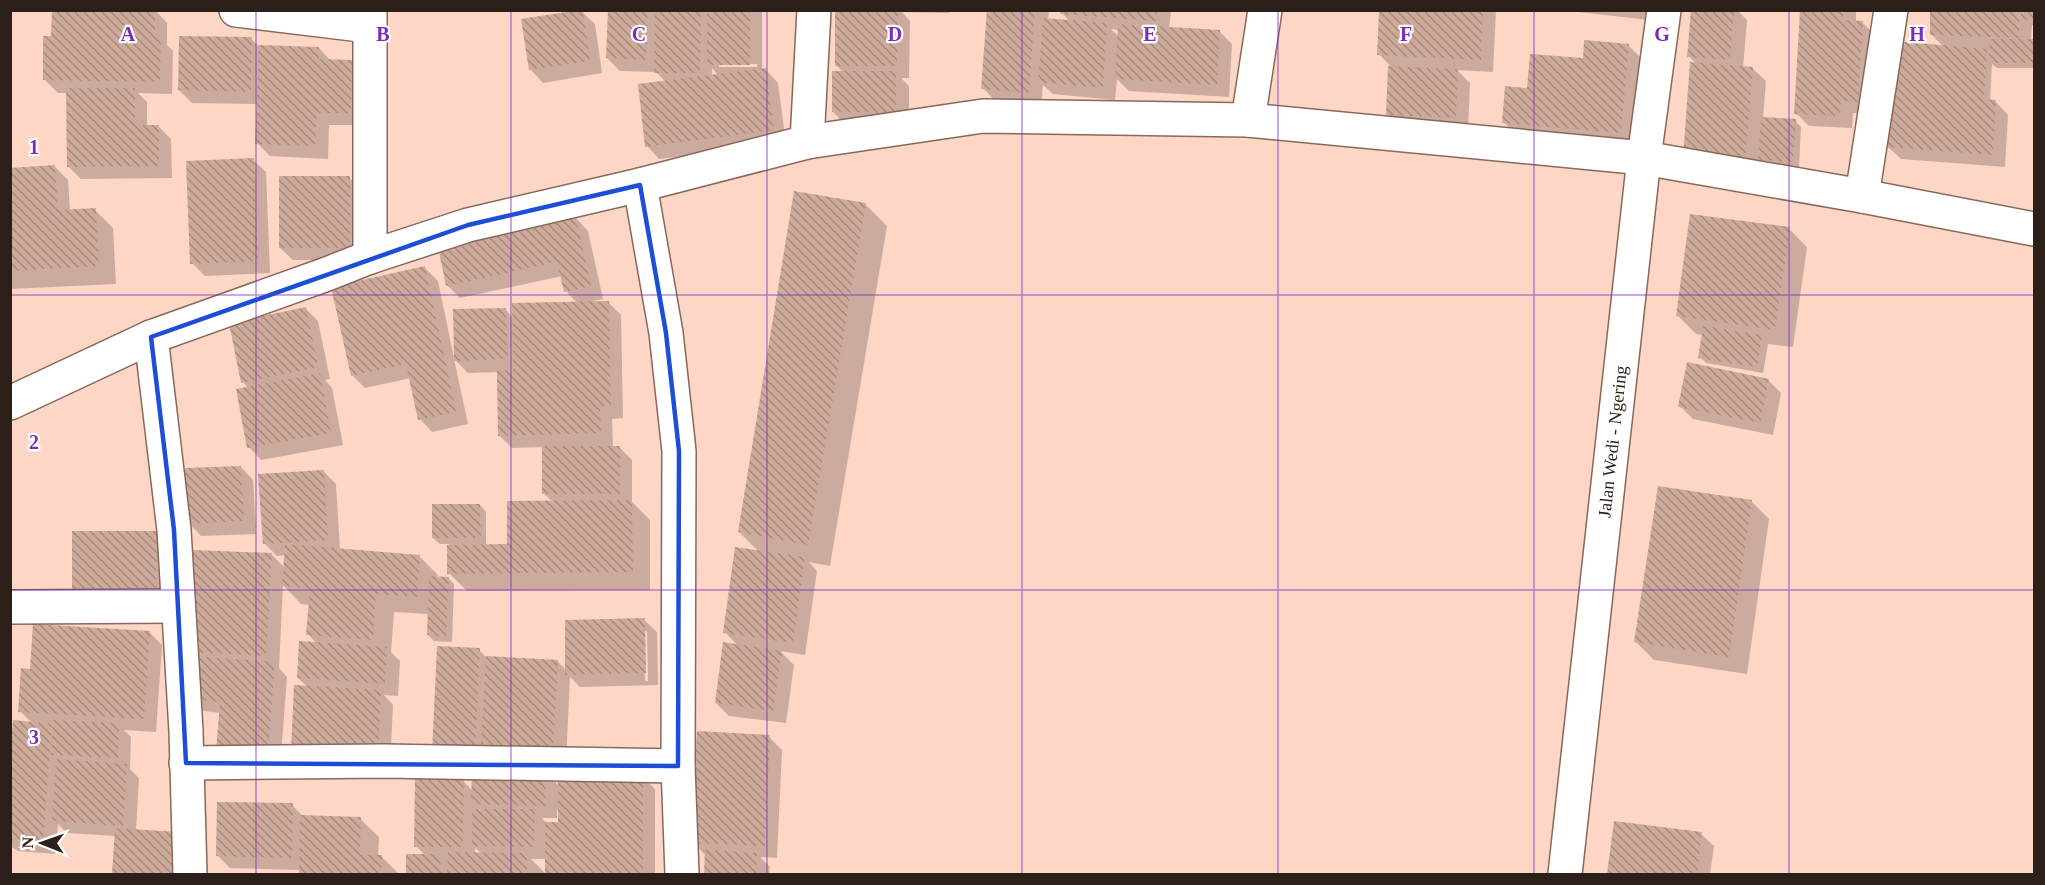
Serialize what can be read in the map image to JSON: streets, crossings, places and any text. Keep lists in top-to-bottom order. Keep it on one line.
{"streets":{"street":["Jalan Wedi - Ngering"]},"north":"left","grid":{"columns":["A","B","C","D","E","F","G","H"],"rows":["1","2","3"]}}
